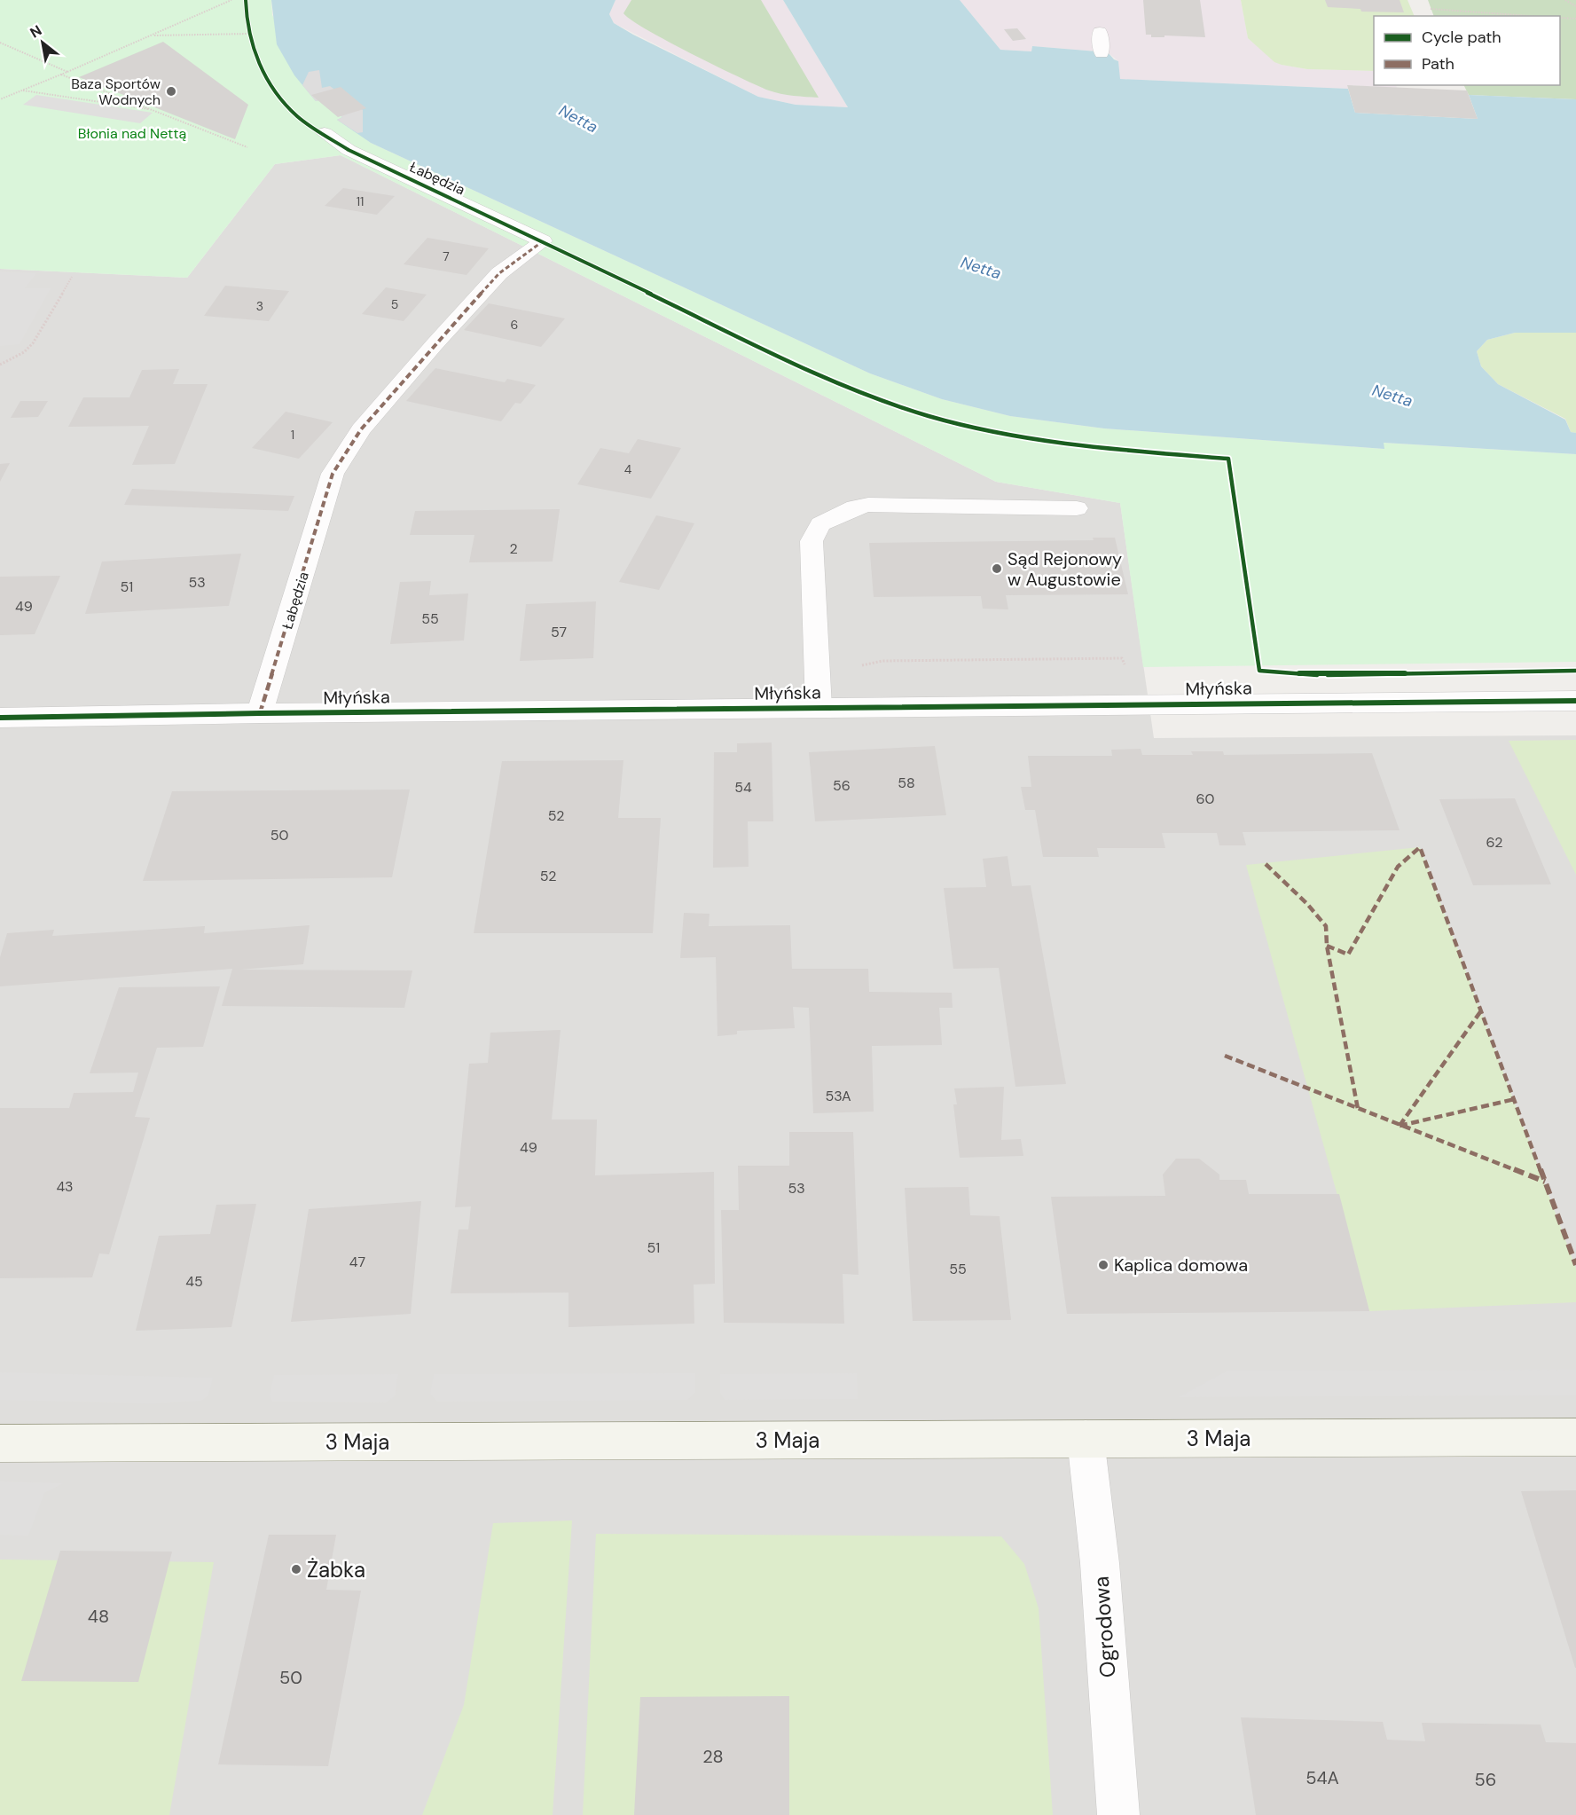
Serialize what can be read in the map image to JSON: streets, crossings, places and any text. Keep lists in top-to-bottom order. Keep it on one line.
{"streets":{"street":["Łabędzia","Młyńska","3 Maja","Ogrodowa"]},"crossings":[["Łabędzia","Młyńska"],["3 Maja","Ogrodowa"]],"water":["Netta"],"parks":["Błonia nad Nettą"],"places":["Baza Sportów Wodnych","Sąd Rejonowy w Augustowie","Kaplica domowa","Żabka"],"house_numbers":["11","7","5","3","6","1","4","2","53","51","49","55","57","58","56","54","60","52","50","62","52","53A","49","43","53","51","47","55","45","48","50","28","54A","56"],"legend":["Cycle path","Path"],"north":"top left"}
